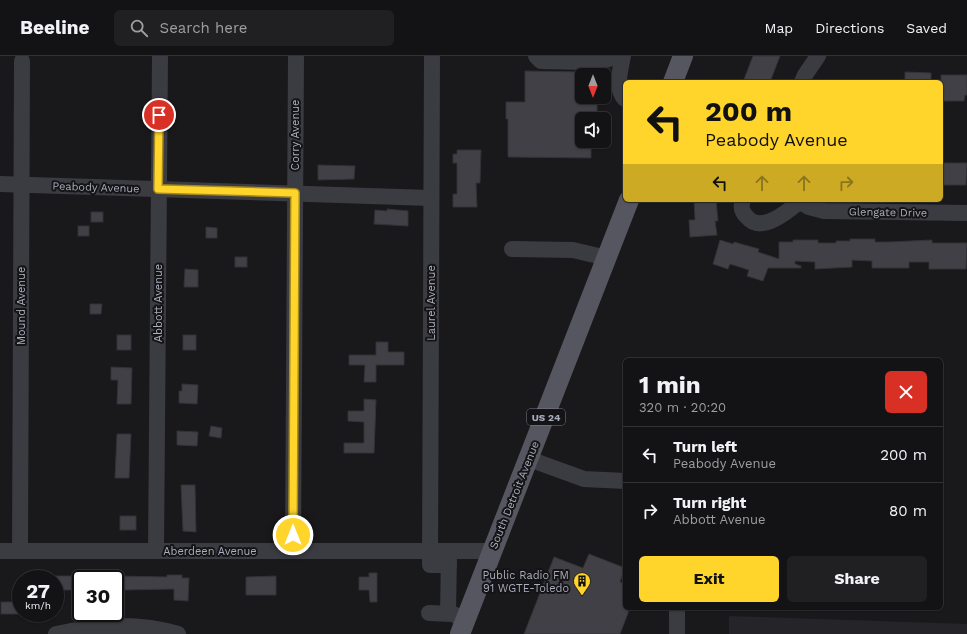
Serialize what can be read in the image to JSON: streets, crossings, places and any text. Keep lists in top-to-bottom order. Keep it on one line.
{"streets":{"main road":["US 24","South Detroit Avenue"],"street":["Corry Avenue","Peabody Avenue","Glengate Drive","Abbott Avenue","Laurel Avenue","Mound Avenue","Aberdeen Avenue"]},"crossings":[["Corry Avenue","Peabody Avenue"],["Corry Avenue","Aberdeen Avenue"],["Peabody Avenue","Abbott Avenue"],["Peabody Avenue","Laurel Avenue"],["Peabody Avenue","Mound Avenue"],["Abbott Avenue","Aberdeen Avenue"],["Laurel Avenue","Aberdeen Avenue"],["Mound Avenue","Aberdeen Avenue"],["South Detroit Avenue","Aberdeen Avenue"]],"places":{"building":["Public Radio FM 91 WGTE-Toledo"]},"north":"bottom","page":{"header":"Beeline","search":"Search here","nav":["Map","Directions","Saved"],"turn":["200 m","Peabody Avenue"],"heading":["1 min","320 m · 20:20"],"list":[{"name":"Turn left","note":"Peabody Avenue","value":"200 m"},{"name":"Turn right","note":"Abbott Avenue","value":"80 m"}],"buttons":["Exit","Share"],"speed":"27 km/h","limit":"30"}}
